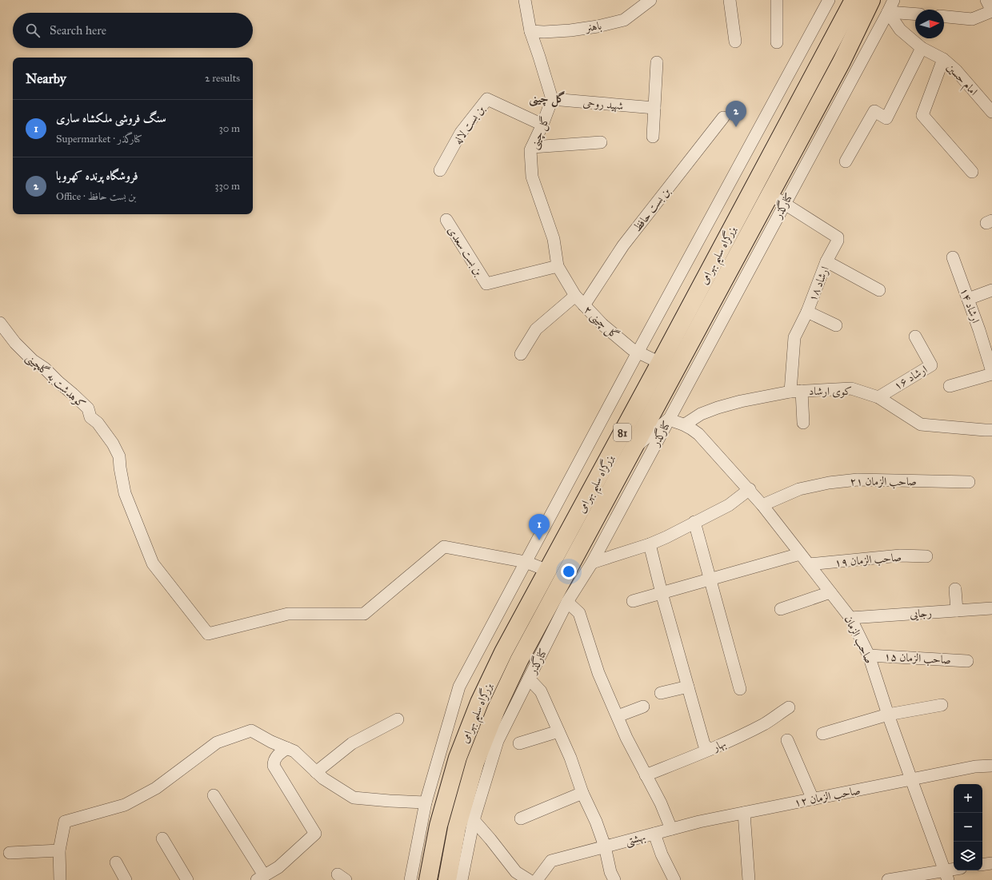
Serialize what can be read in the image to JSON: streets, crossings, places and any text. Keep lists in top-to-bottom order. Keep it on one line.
{"streets":{"highway":["بزرگراه سلیم بهرامی","81"],"street":["باهنر","امام حسین","شهید روحی","بن بست لاله","گل چینی","کنارگذر","بن بست حافظ","بن بست سعدی","ارشاد ۱۸","ارشاد ۱۴","گل چینی ۲","ارشاد ۱۶","کوهدشت به گلچینی","کوی ارشاد","صاحب الزمان ۲۱","صاحب الزمان ۱۹","رجایی","صاحب الزمان","صاحب الزمان ۱۵","بهار","صاحب الزمان ۱۲","بهشتی"]},"crossings":[["امام حسین","کنارگذر"],["شهید روحی","گل چینی"],["بن بست لاله","گل چینی"],["گل چینی","بن بست سعدی"],["گل چینی","گل چینی ۲"],["کنارگذر","بزرگراه سلیم بهرامی"],["کنارگذر","ارشاد ۱۸"],["کنارگذر","صاحب الزمان"],["بن بست حافظ","گل چینی ۲"],["بن بست سعدی","گل چینی ۲"],["بزرگراه سلیم بهرامی","ارشاد ۱۸"],["بزرگراه سلیم بهرامی","گل چینی ۲"],["ارشاد ۱۸","کوی ارشاد"],["ارشاد ۱۶","کوی ارشاد"],["کوی ارشاد","صاحب الزمان"],["صاحب الزمان ۲۱","صاحب الزمان"],["صاحب الزمان ۱۹","صاحب الزمان"],["رجایی","صاحب الزمان"],["صاحب الزمان","صاحب الزمان ۱۵"],["صاحب الزمان","صاحب الزمان ۱۲"],["صاحب الزمان ۱۲","بهشتی"]],"districts":["گل چینی"],"north":"right","page":{"search":"Search here","heading":["Nearby","2 results"],"list":[{"mark":"1","name":"سنگ فروشی ملکشاه ساری","note":"Supermarket · کنارگذر","value":"30 m"},{"mark":"2","name":"فروشگاه پرنده کهروبا","note":"Office · بن بست حافظ","value":"330 m"}],"pins":["2","1"],"map_buttons":["+","−"]}}
